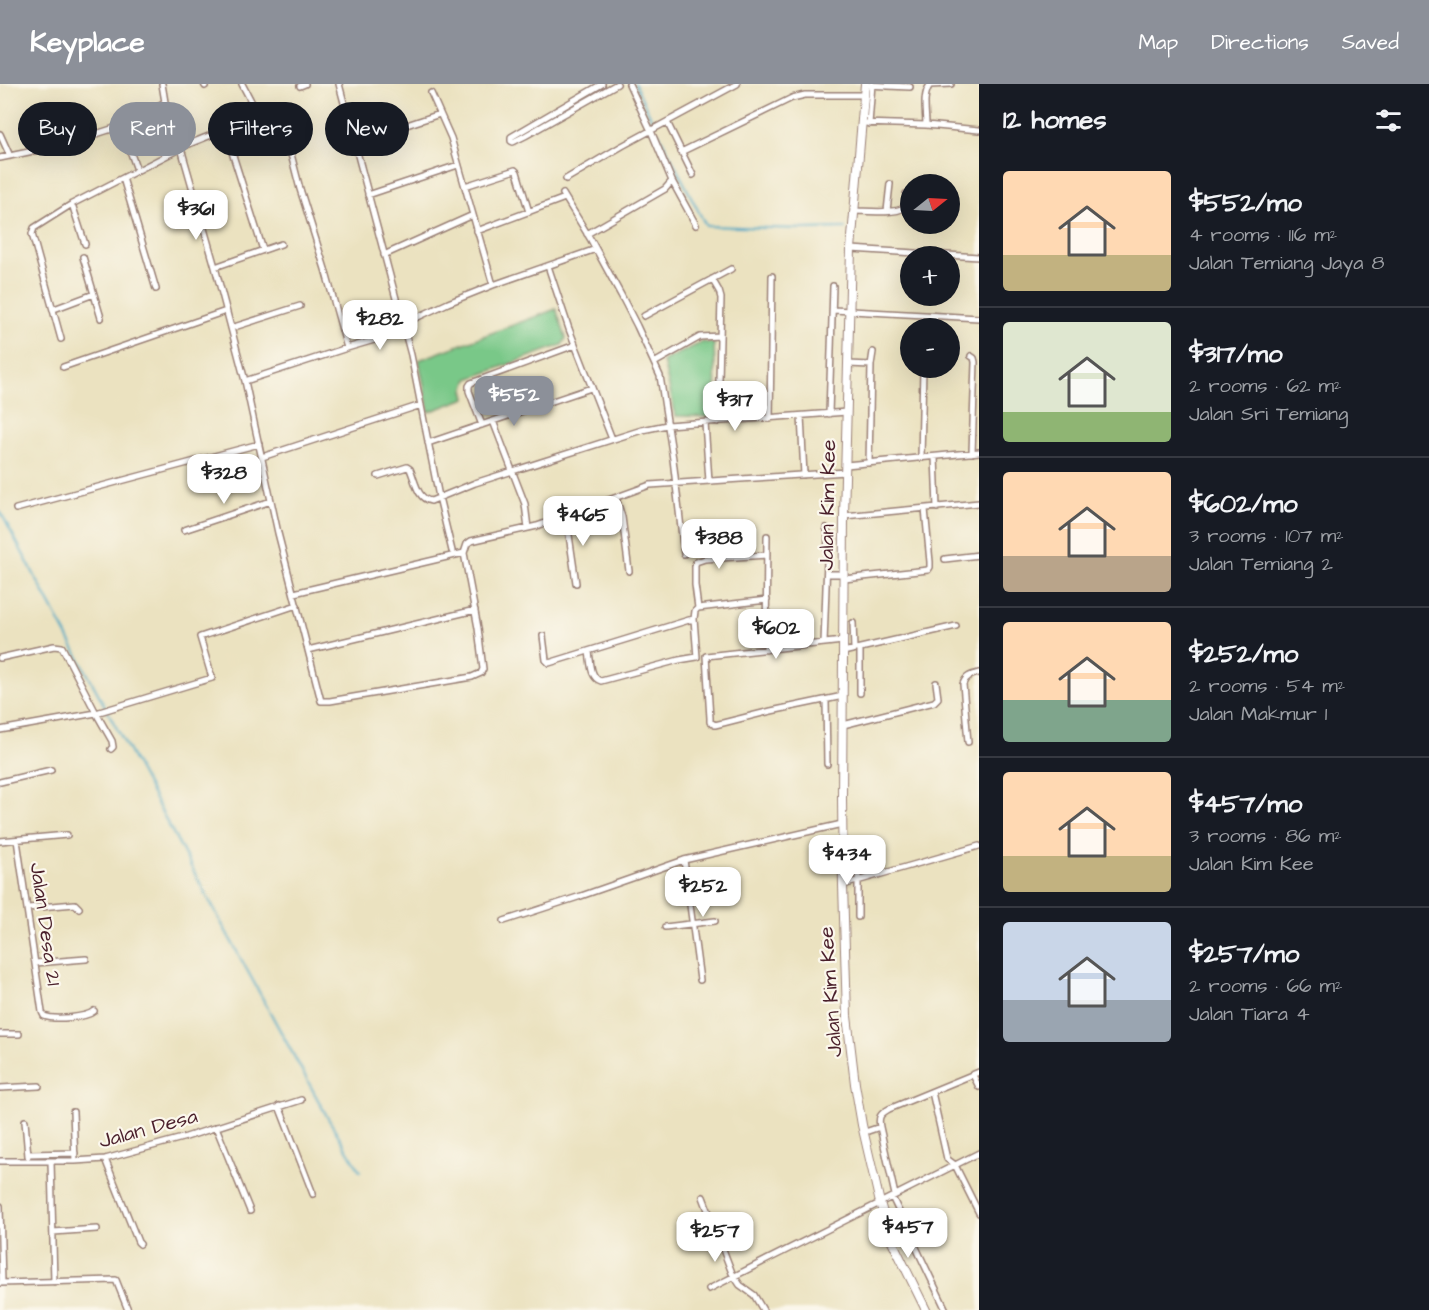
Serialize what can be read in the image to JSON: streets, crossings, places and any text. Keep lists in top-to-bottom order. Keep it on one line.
{"streets":{"street":["Jalan Kim Kee","Jalan Desa 21","Jalan Desa"]},"north":"right","page":{"header":"Keyplace","nav":["Map","Directions","Saved"],"heading":"12 homes","chip":["Buy","Rent","Filters","New"],"list":[{"name":"$552/mo","note":"4 rooms · 116 m² · Jalan Temiang Jaya 8"},{"name":"$317/mo","note":"2 rooms · 62 m² · Jalan Sri Temiang"},{"name":"$602/mo","note":"3 rooms · 107 m² · Jalan Temiang 2"},{"name":"$252/mo","note":"2 rooms · 54 m² · Jalan Makmur 1"},{"name":"$457/mo","note":"3 rooms · 86 m² · Jalan Kim Kee"},{"name":"$257/mo","note":"2 rooms · 66 m² · Jalan Tiara 4"}],"map_buttons":["+","−"],"price":["$361","$282","$552","$317","$328","$465","$388","$602","$434","$252","$457","$257"]}}
